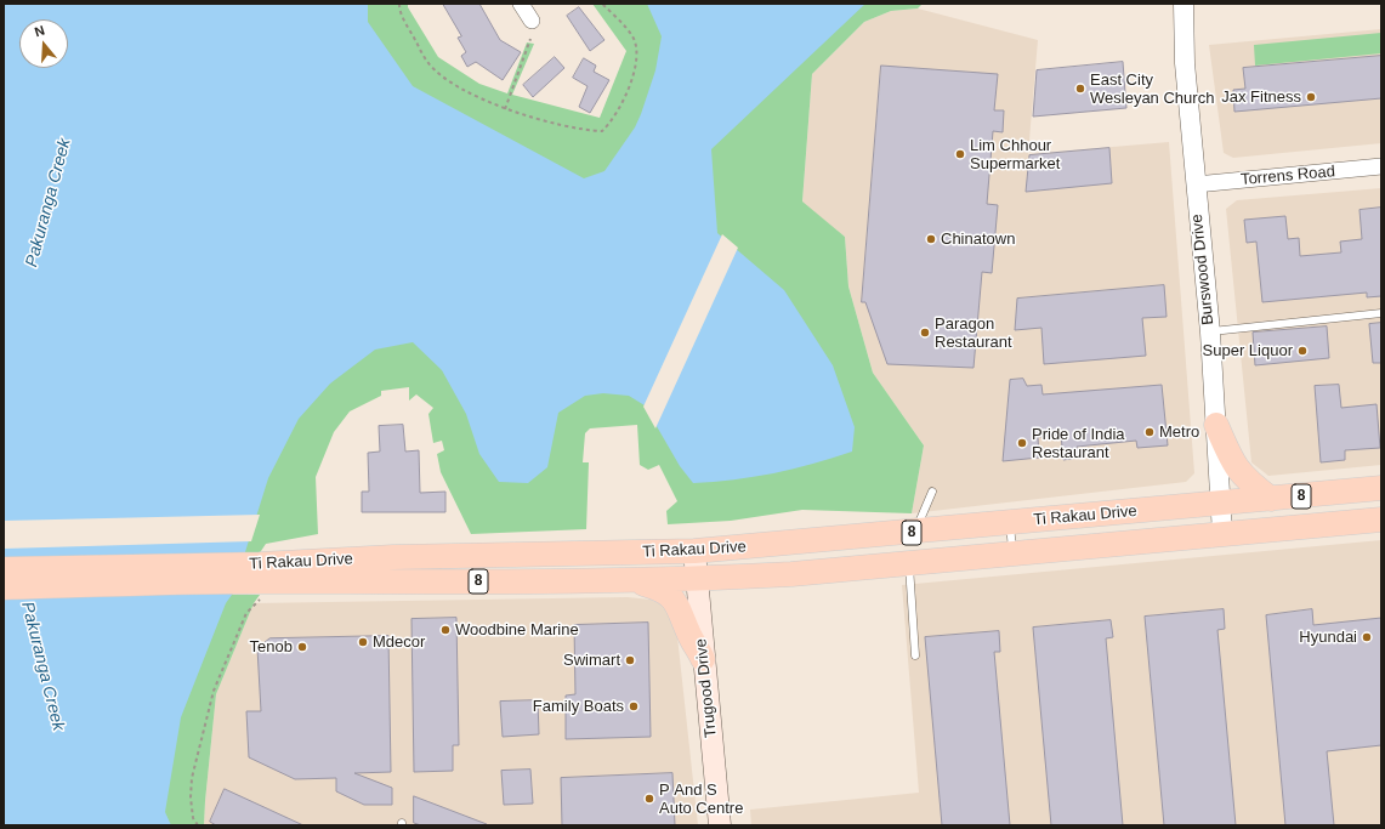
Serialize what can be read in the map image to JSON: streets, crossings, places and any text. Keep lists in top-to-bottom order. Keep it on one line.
{"streets":{"main road":["8","Ti Rakau Drive","Trugood Drive"],"street":["Torrens Road","Burswood Drive"]},"crossings":[["Torrens Road","Burswood Drive"],["Burswood Drive","Ti Rakau Drive"],["Ti Rakau Drive","Trugood Drive"]],"water":["Pakuranga Creek"],"places":["East City Wesleyan Church","Jax Fitness","Lim Chhour Supermarket","Chinatown","Paragon Restaurant","Super Liquor","Metro","Pride of India Restaurant","Woodbine Marine","Hyundai","Mdecor","Tenob","Swimart","Family Boats","P And S Auto Centre"],"north":"top"}
